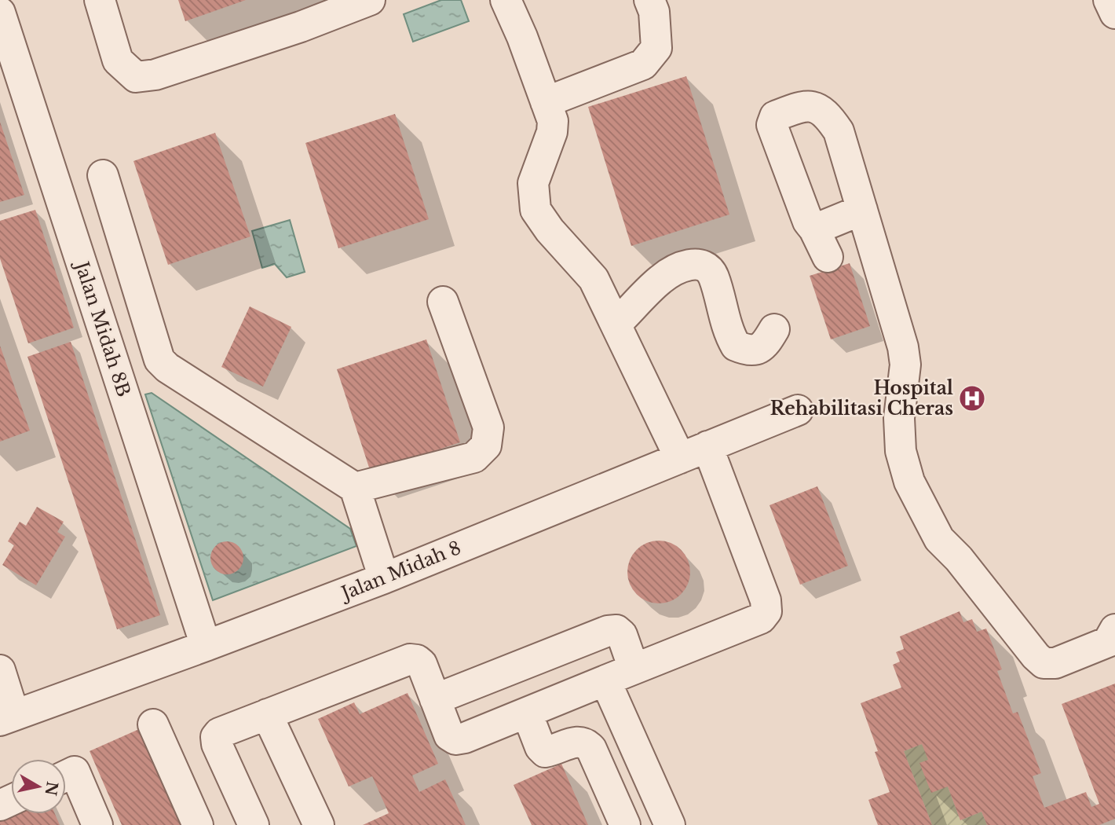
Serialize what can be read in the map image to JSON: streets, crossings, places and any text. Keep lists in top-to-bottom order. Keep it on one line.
{"streets":{"street":["Jalan Midah 8B","Jalan Midah 8"]},"crossings":[["Jalan Midah 8B","Jalan Midah 8"]],"places":{"hospital":["Hospital Rehabilitasi Cheras"]},"north":"right"}
